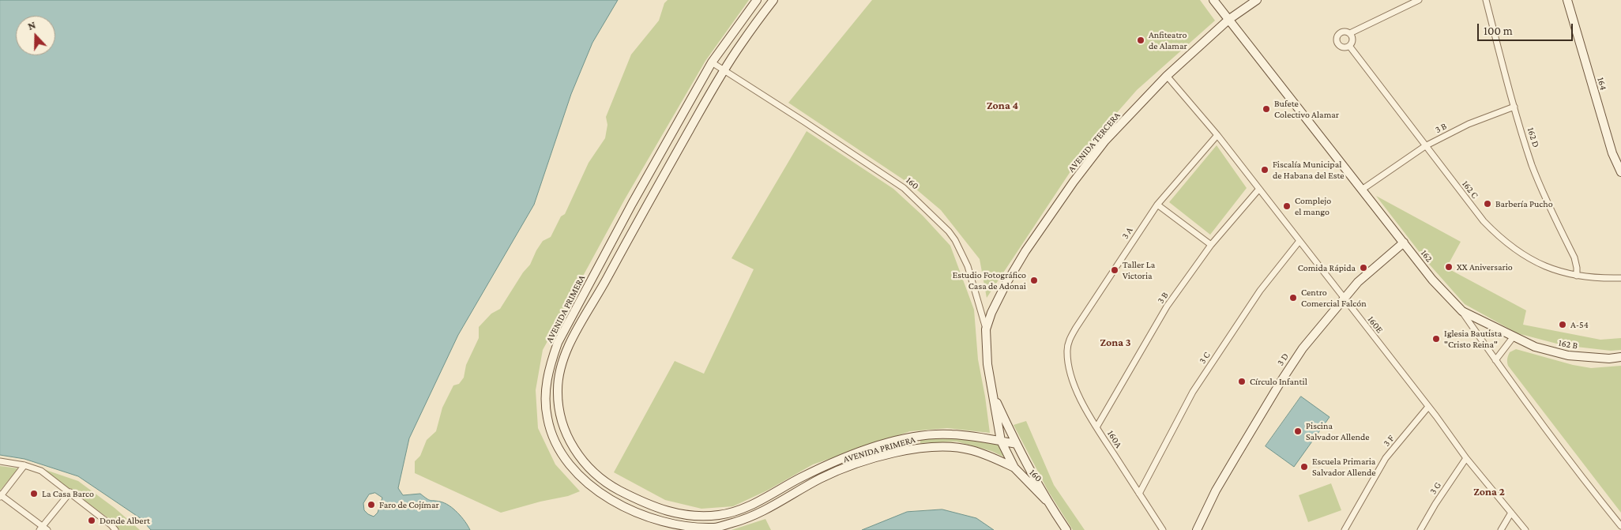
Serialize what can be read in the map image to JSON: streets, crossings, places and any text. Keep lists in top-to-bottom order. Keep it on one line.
{"streets":{"street":["164","3 B","162 D","AVENIDA TERCERA","160","162 C","3 A","162","AVENIDA PRIMERA","160E","162 B","3 C","3 D","160A","3 F","3 G"]},"crossings":[["3 B","162 D"],["3 B","162 C"],["3 B","162"],["3 B","160E"],["3 B","160A"],["162 D","162 C"],["AVENIDA TERCERA","160"],["AVENIDA TERCERA","162"],["AVENIDA TERCERA","160E"],["160","AVENIDA PRIMERA"],["3 A","160E"],["3 A","160A"],["162","162 B"],["162","3 D"],["160E","3 C"],["160E","3 D"],["160E","3 F"],["160E","3 G"],["3 C","160A"]],"districts":["Zona 4","Zona 3","Zona 2"],"places":["Anfiteatro de Alamar","Bufete Colectivo Alamar","Fiscalía Municipal de Habana del Este","Barbería Pucho","Complejo el mango","XX Aniversario","Comida Rápida","Taller La Victoria","Estudio Fotográfico Casa de Adonai","Centro Comercial Falcón","A-54","Iglesia Bautista \"Cristo Reina\"","Círculo Infantil","Piscina Salvador Allende","Escuela Primaria Salvador Allende","La Casa Barco","Faro de Cojímar","Donde Albert"],"scale_bar":"100 m","north":"top"}
